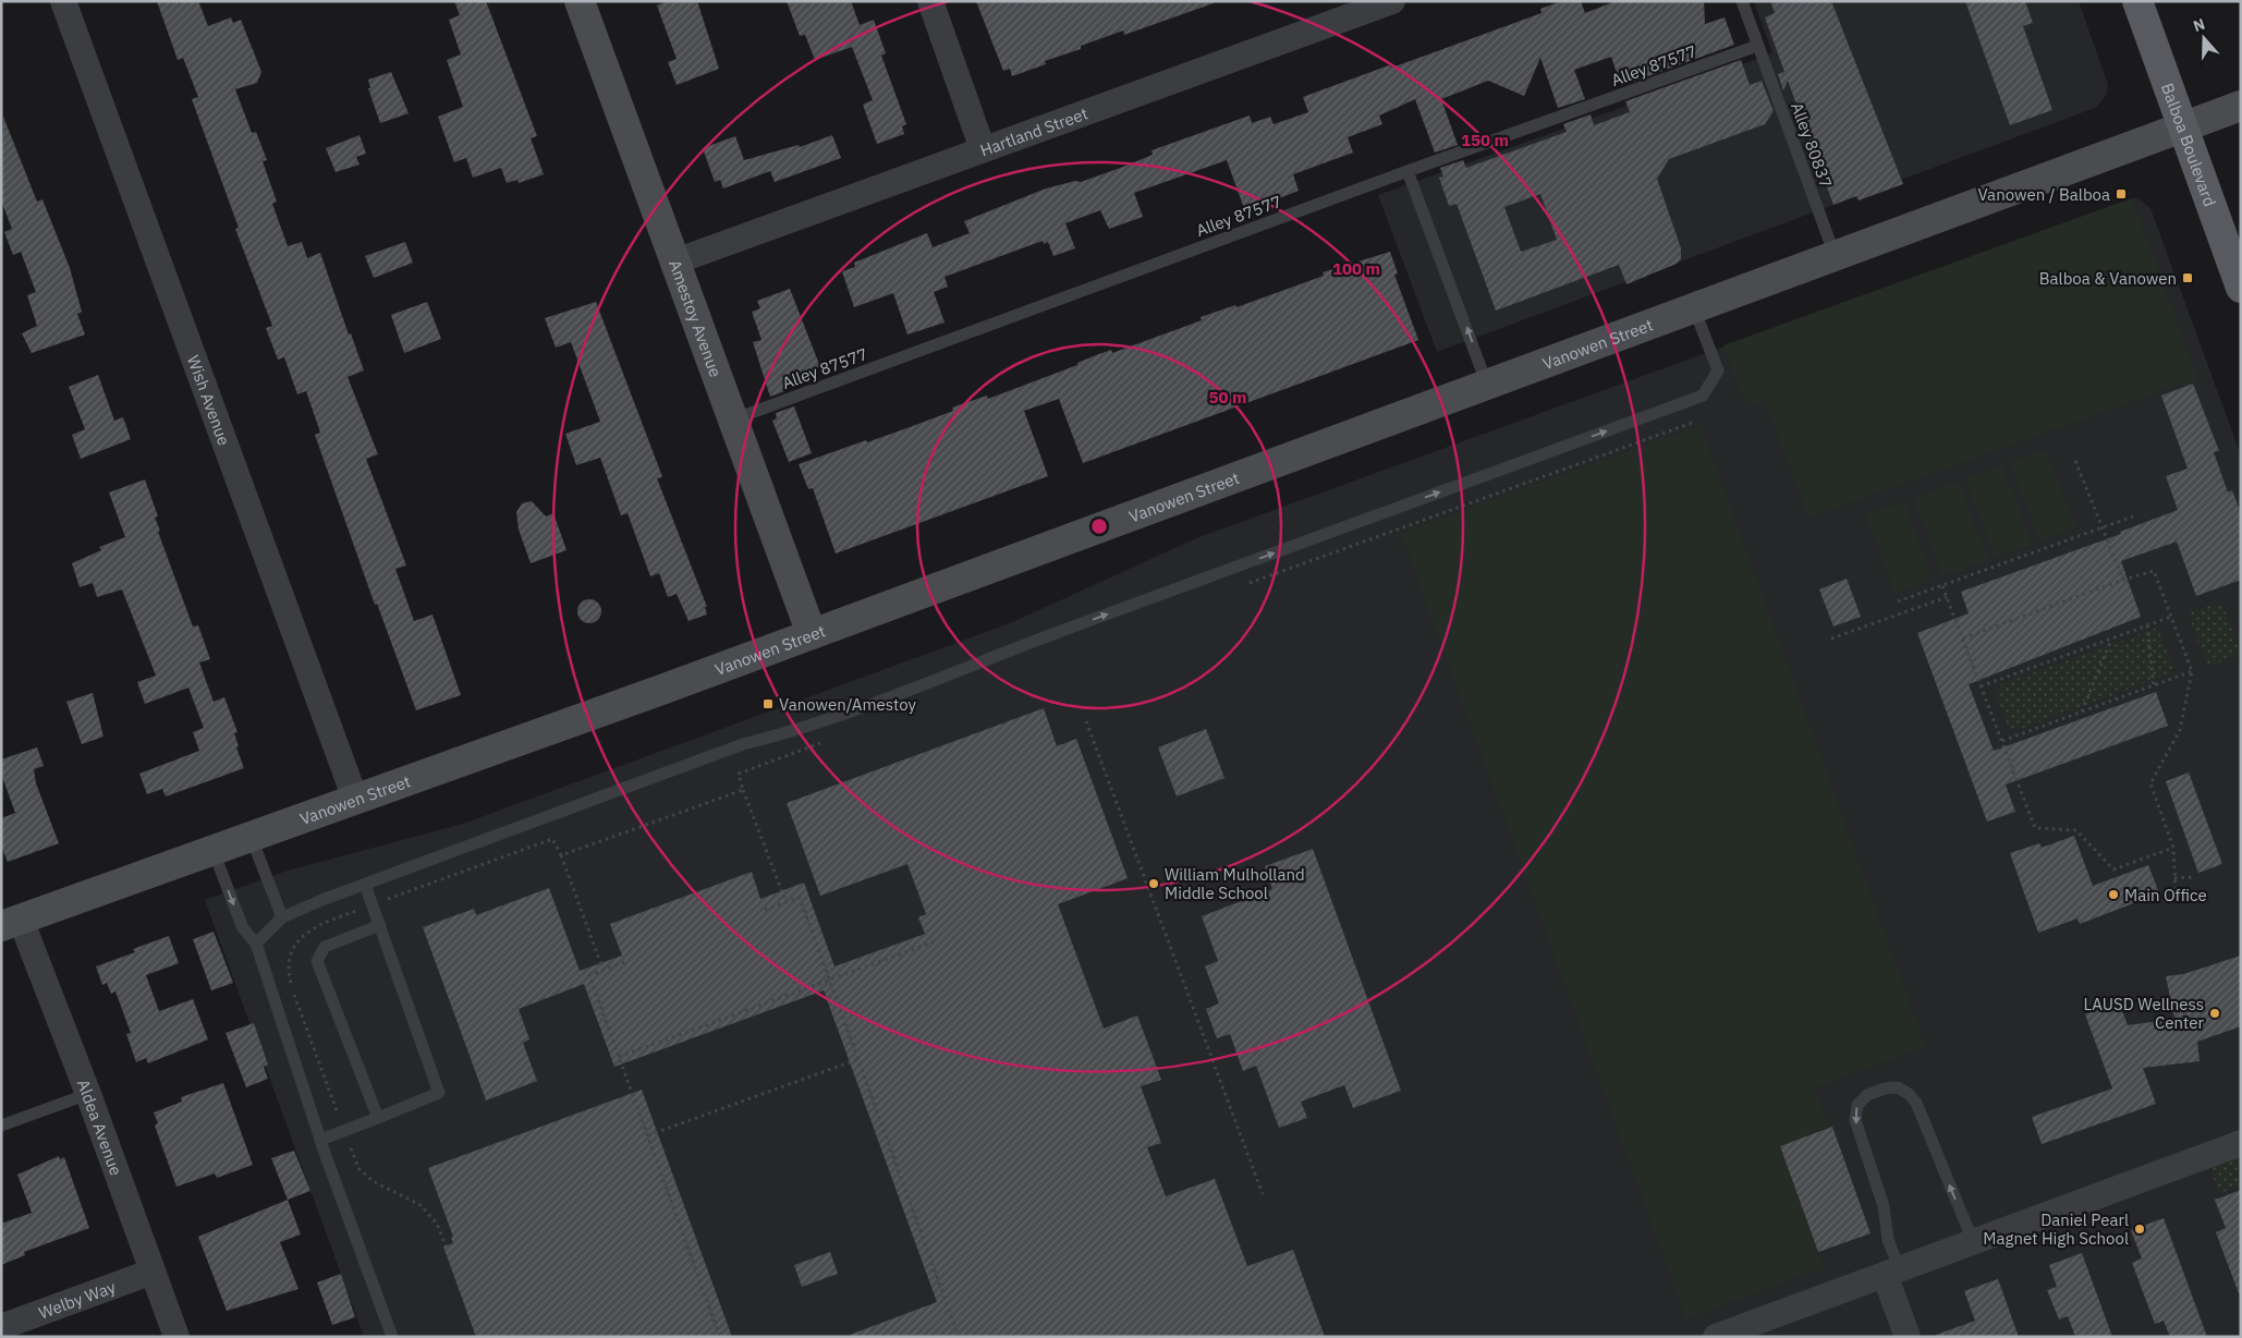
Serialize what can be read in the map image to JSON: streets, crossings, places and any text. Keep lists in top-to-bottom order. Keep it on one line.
{"streets":{"main road":["Balboa Boulevard","Amestoy Avenue","Vanowen Street"],"street":["Hartland Street","Wish Avenue","Aldea Avenue","Welby Way"],"lane":["Alley 87577","Alley 80837"]},"crossings":[["Alley 87577","Alley 80837"],["Alley 87577","Amestoy Avenue"],["Hartland Street","Amestoy Avenue"],["Balboa Boulevard","Vanowen Street"],["Alley 80837","Vanowen Street"],["Amestoy Avenue","Vanowen Street"],["Vanowen Street","Wish Avenue"],["Vanowen Street","Aldea Avenue"],["Aldea Avenue","Welby Way"]],"places":{"transit":["Vanowen / Balboa","Balboa & Vanowen","Vanowen/Amestoy"],"other":["William Mulholland Middle School","Main Office","LAUSD Wellness Center","Daniel Pearl Magnet High School"]},"north":"top","rings":["150 m","100 m","50 m"]}
